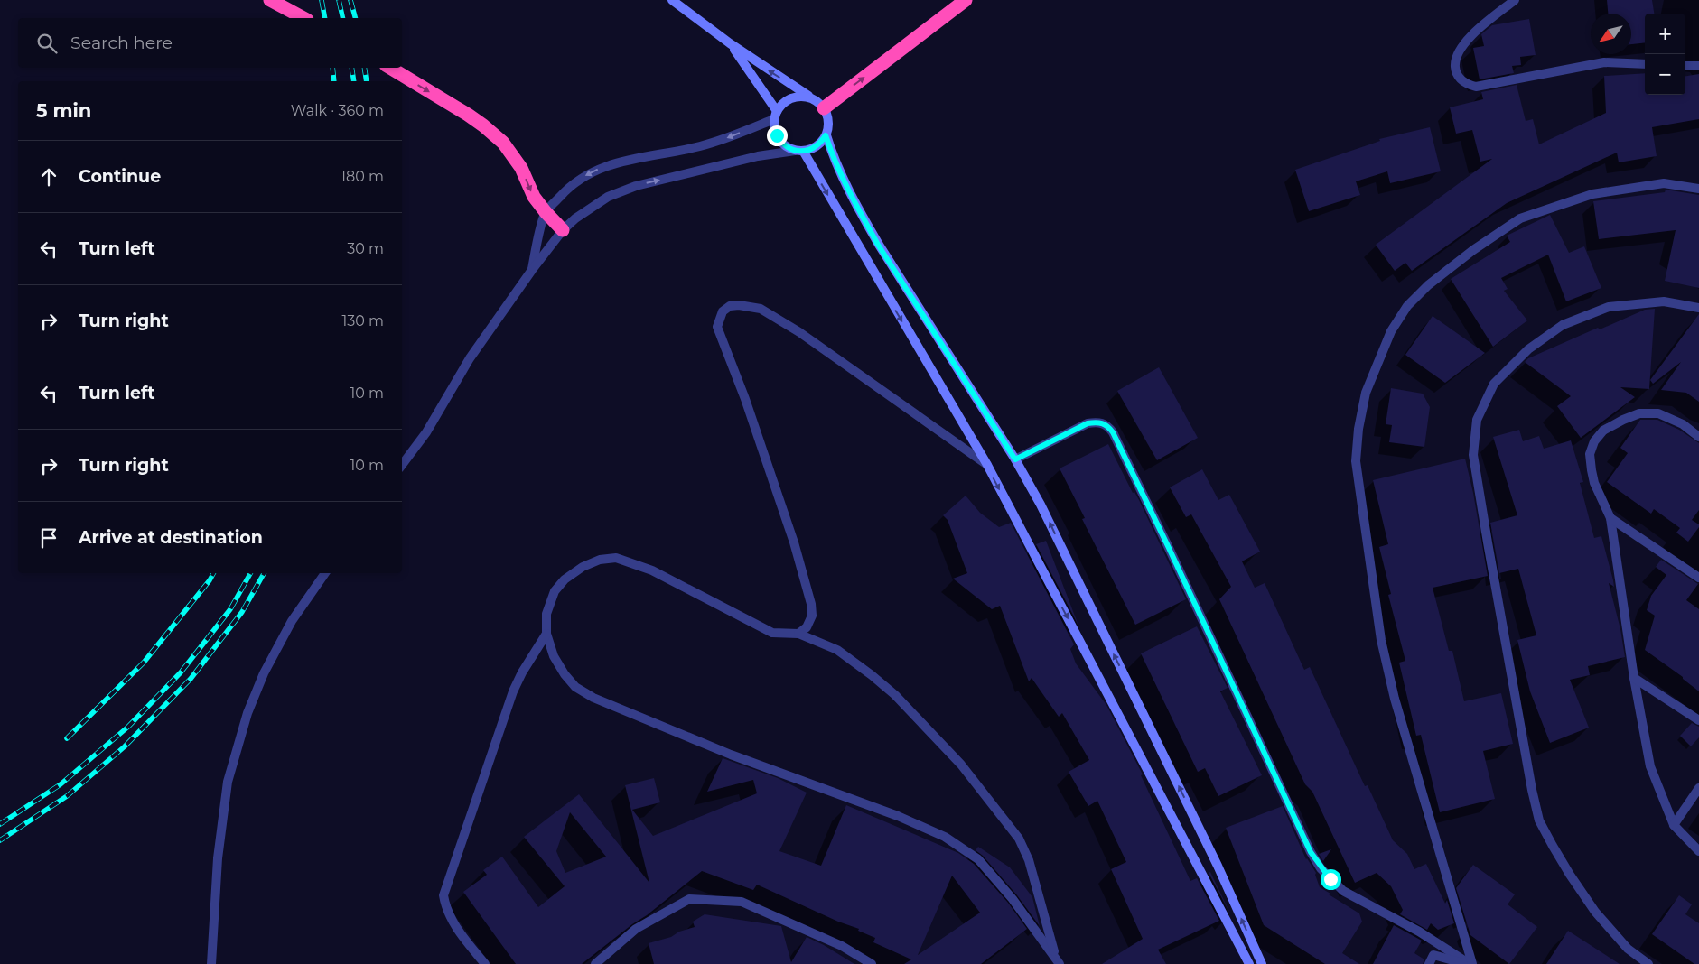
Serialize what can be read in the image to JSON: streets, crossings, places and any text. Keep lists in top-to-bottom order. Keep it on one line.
{"north":"bottom left","page":{"map_buttons":["+","−"],"search":"Search here","heading":["5 min","Walk · 360 m"],"list":[["Continue","180 m"],["Turn left","30 m"],["Turn right","130 m"],["Turn left","10 m"],["Turn right","10 m"],"Arrive at destination"]}}
